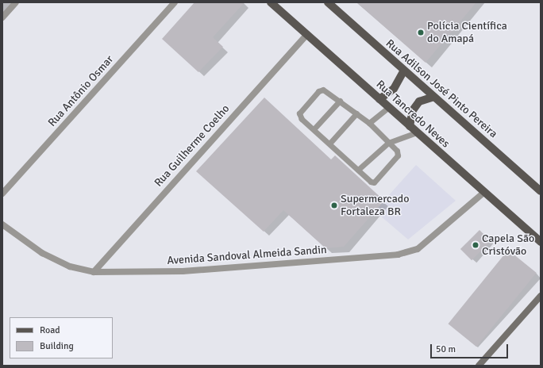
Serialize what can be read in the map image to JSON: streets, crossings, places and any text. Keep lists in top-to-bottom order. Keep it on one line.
{"streets":{"main road":["Rua Adilson José Pinto Pereira","Rua Tancredo Neves"],"street":["Rua Antônio Osmar","Rua Guilherme Coelho","Avenida Sandoval Almeida Sandin"]},"crossings":[["Rua Tancredo Neves","Rua Guilherme Coelho"],["Rua Tancredo Neves","Avenida Sandoval Almeida Sandin"],["Rua Guilherme Coelho","Avenida Sandoval Almeida Sandin"]],"places":["Polícia Científica do Amapá","Supermercado Fortaleza BR","Capela São Cristóvão"],"legend":["Road","Building"],"scale_bar":"50 m"}
